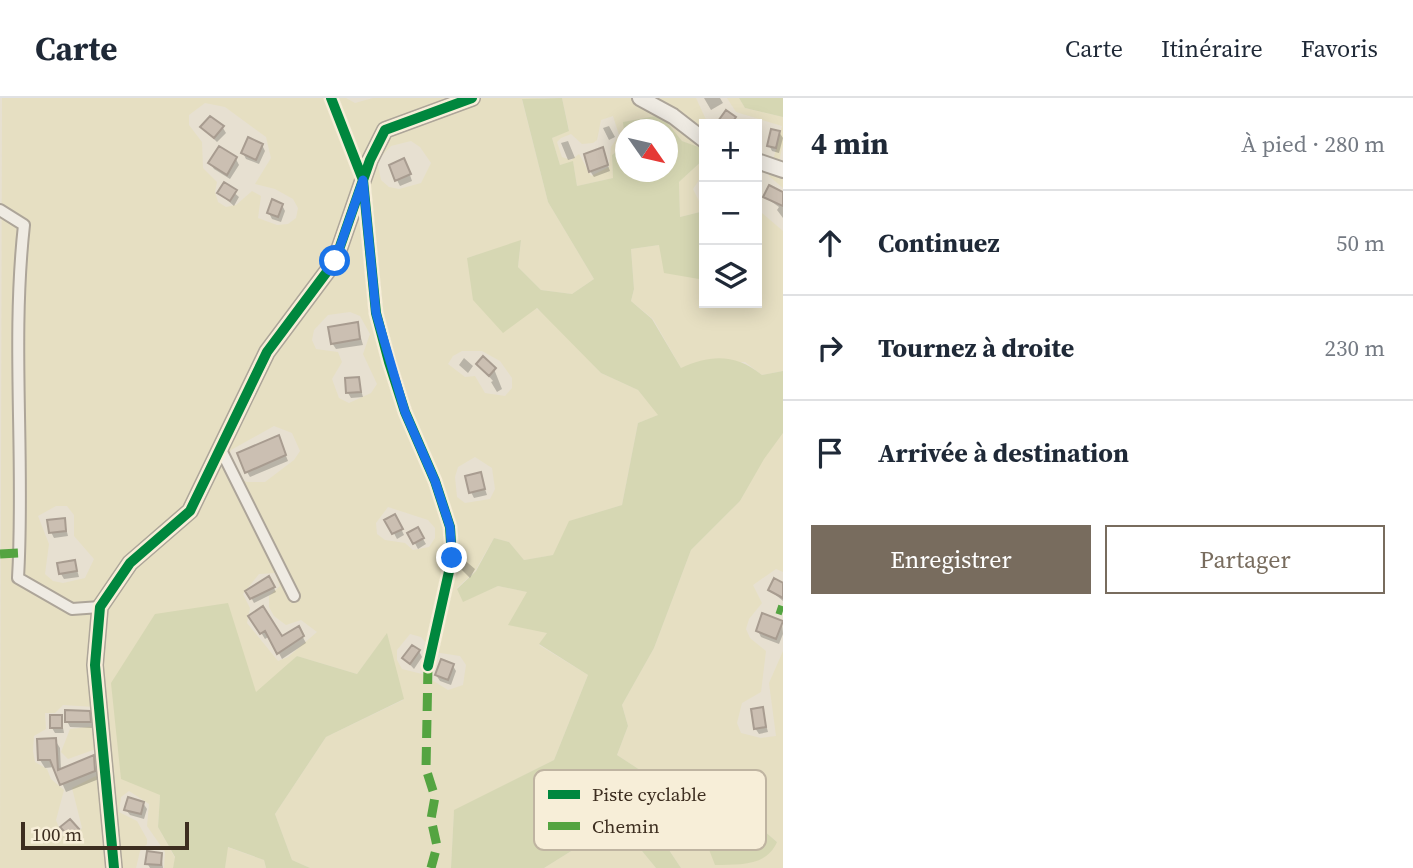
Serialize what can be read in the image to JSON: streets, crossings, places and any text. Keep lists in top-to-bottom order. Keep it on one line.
{"legend":["Piste cyclable","Chemin"],"scale_bar":"100 m","north":"bottom right","page":{"header":"Carte","nav":["Carte","Itinéraire","Favoris"],"heading":["4 min","À pied · 280 m"],"map_buttons":["+","−"],"list":[["Continuez","50 m"],["Tournez à droite","230 m"],"Arrivée à destination"],"buttons":["Enregistrer","Partager"],"scale":"100 m"}}
